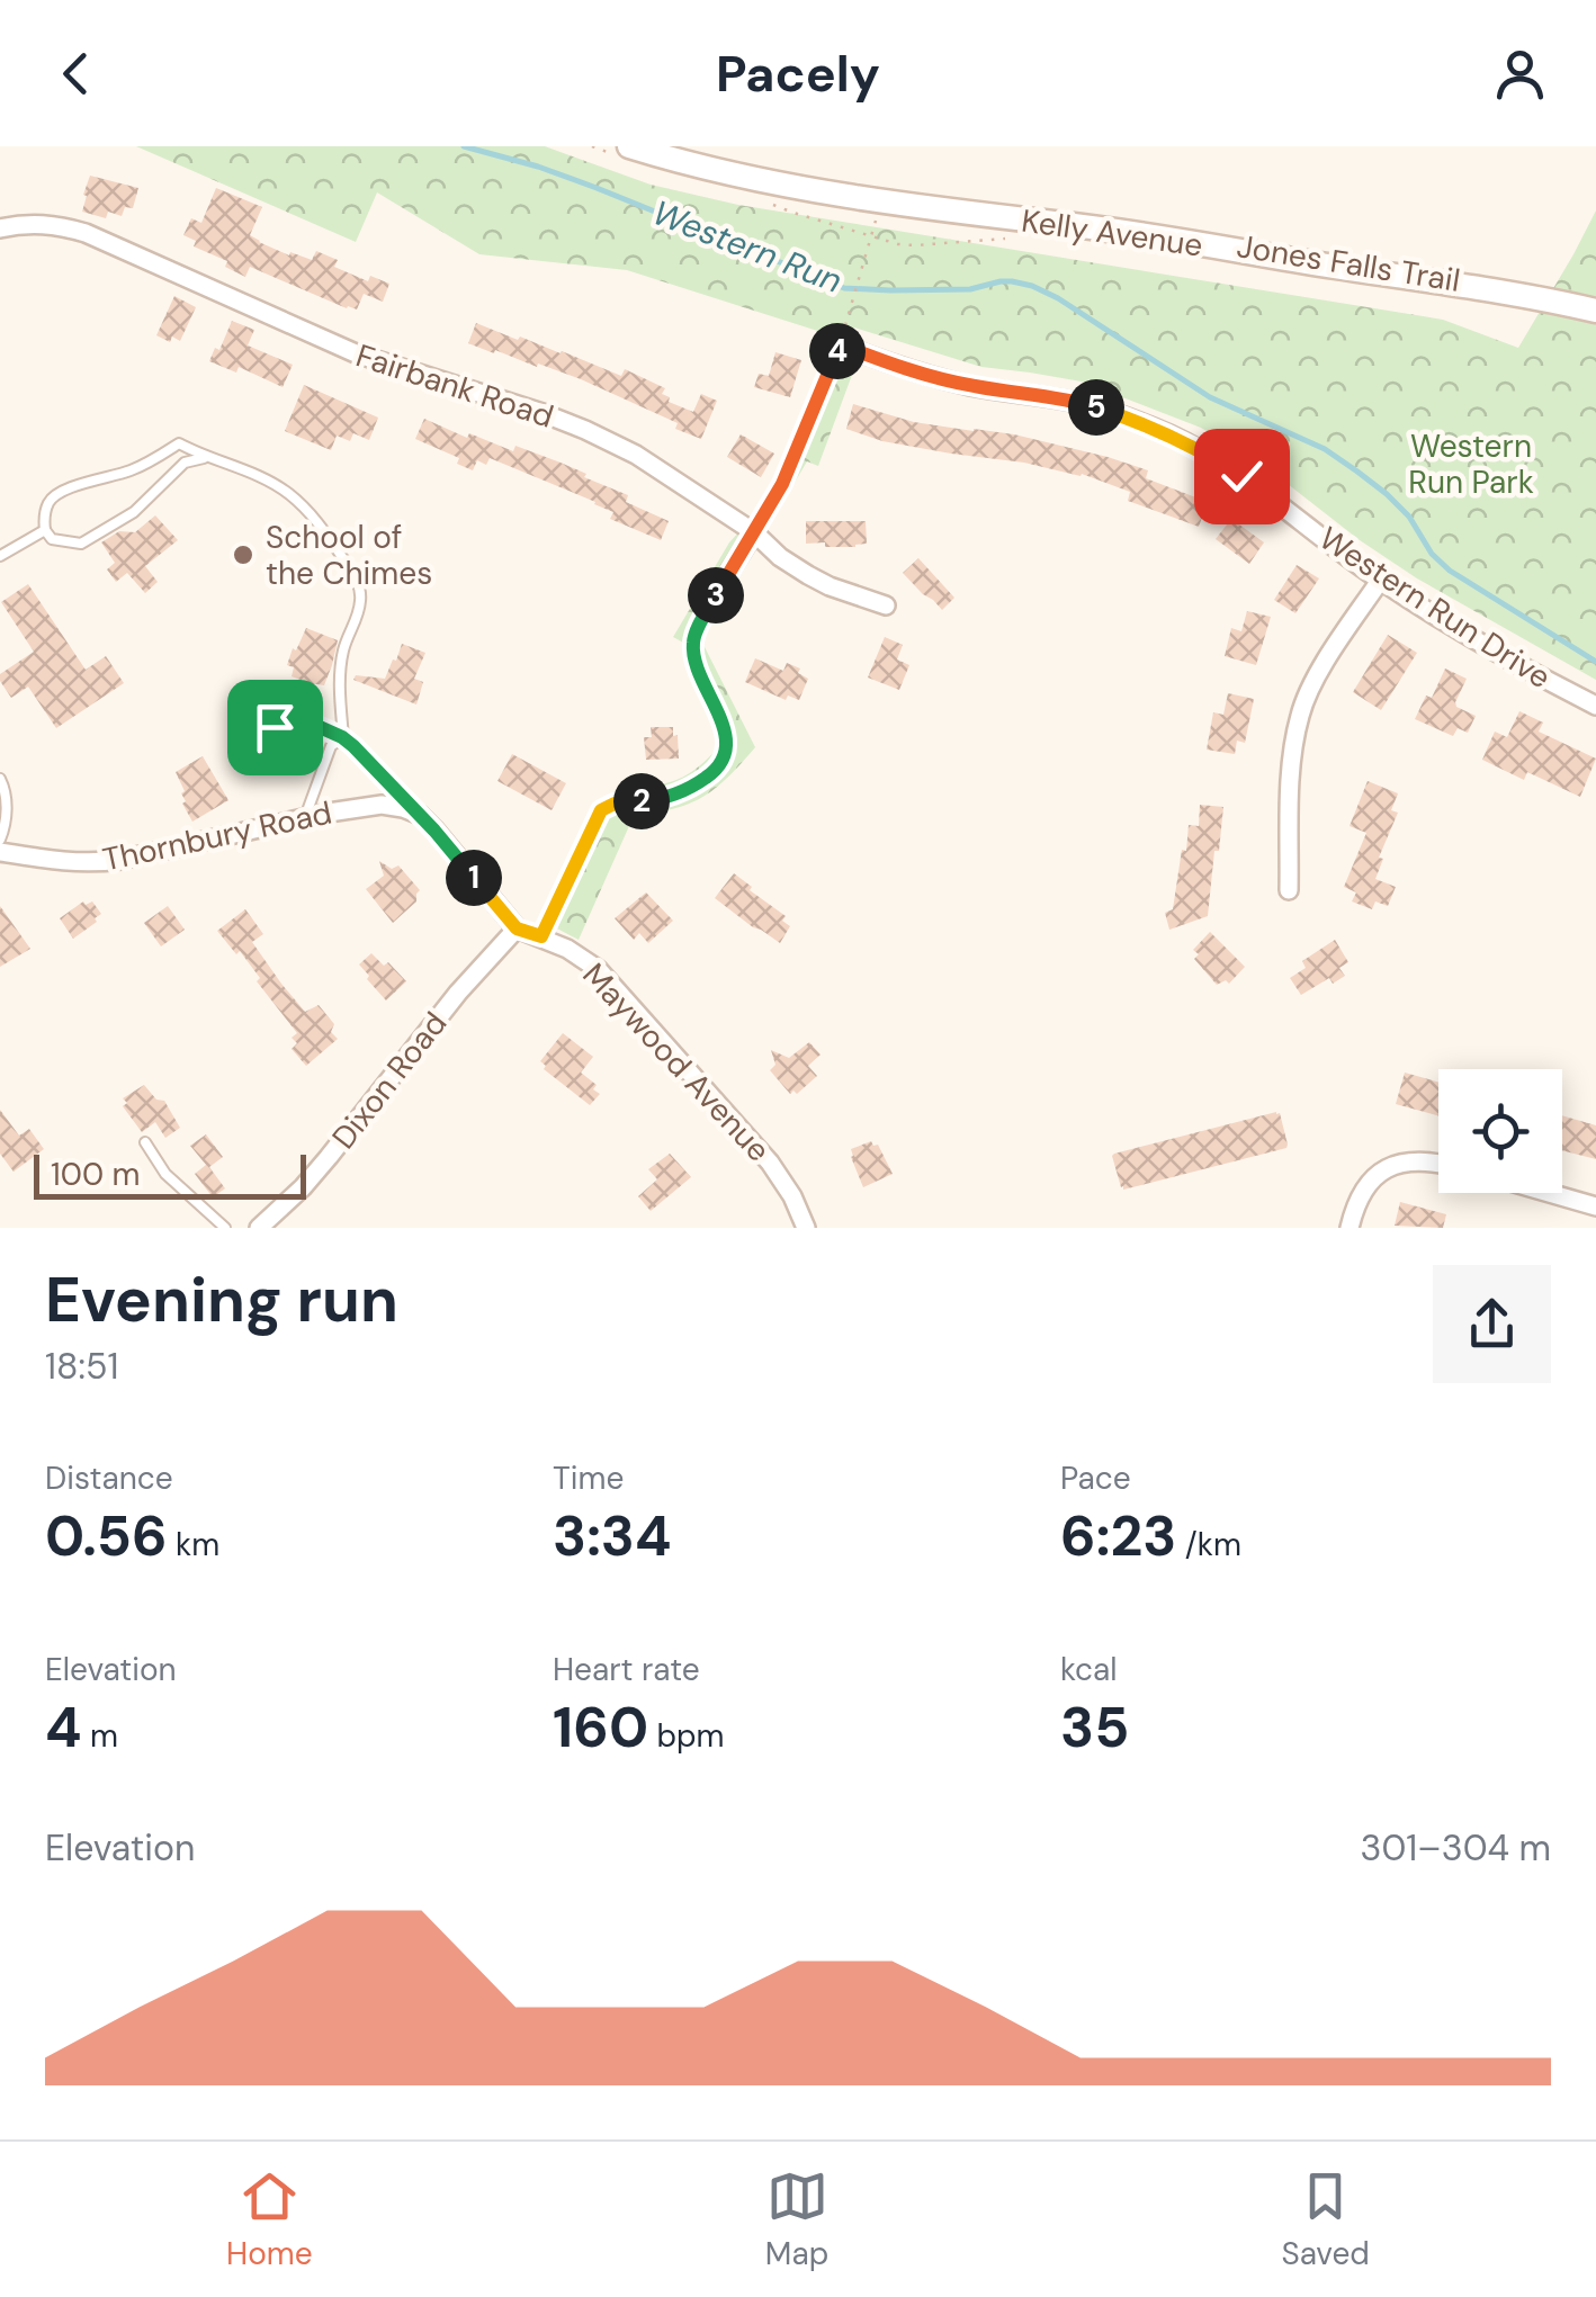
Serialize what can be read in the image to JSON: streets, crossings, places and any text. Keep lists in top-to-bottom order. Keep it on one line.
{"streets":{"main road":["Kelly Avenue"],"street":["Fairbank Road","Western Run Drive","Thornbury Road","Maywood Avenue","Dixon Road"]},"crossings":[["Maywood Avenue","Dixon Road"]],"water":["Western Run"],"parks":["Western Run Park"],"places":["School of the Chimes"],"scale_bar":"100 m","page":{"header":"Pacely","pins":["4","5","3","2","1"],"scale":"100 m","heading":["Evening run","18:51"],"stats":[["Distance","0.56 km"],["Time","3:34"],["Pace","6:23 /km"],["Elevation","4 m"],["Heart rate","160 bpm"],["kcal","35"]],"chart":["Elevation","301–304 m"],"tabs":["Home","Map","Saved"]}}
